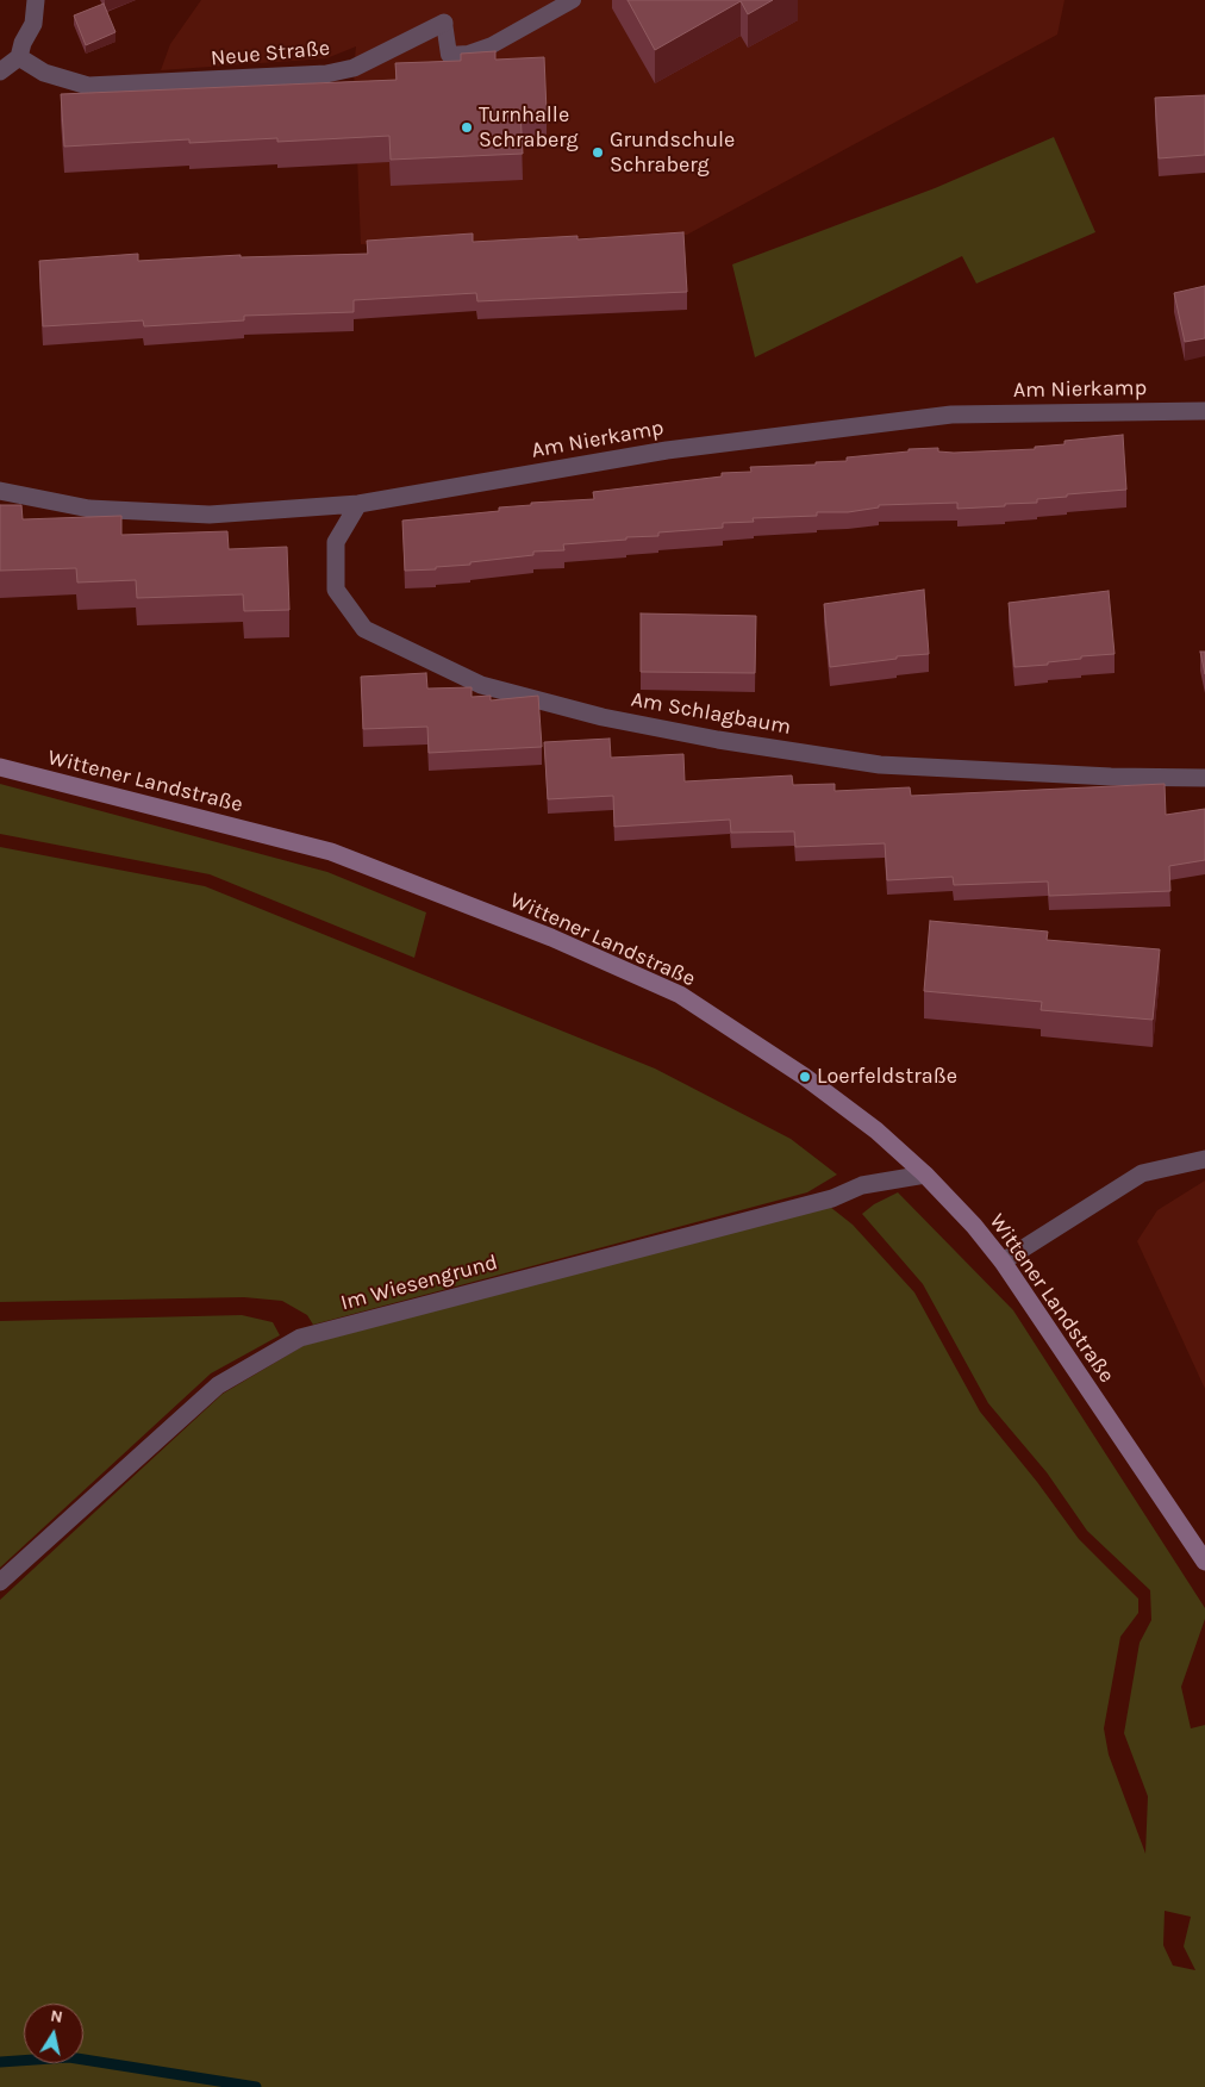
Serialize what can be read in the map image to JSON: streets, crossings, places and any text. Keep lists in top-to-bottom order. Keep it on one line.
{"streets":{"main road":["Wittener Landstraße"],"street":["Neue Straße","Am Nierkamp","Am Schlagbaum","Im Wiesengrund"]},"crossings":[["Am Nierkamp","Am Schlagbaum"],["Wittener Landstraße","Im Wiesengrund"]],"places":["Turnhalle Schraberg","Grundschule Schraberg","Loerfeldstraße"],"north":"top"}
